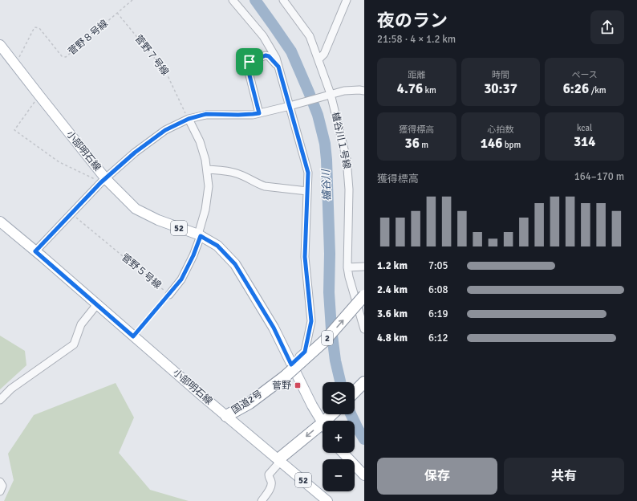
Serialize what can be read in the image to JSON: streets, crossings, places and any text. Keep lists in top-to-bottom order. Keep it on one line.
{"streets":{"highway":["2","国道2号"],"main road":["小部明石線","52"],"street":["櫨谷川１号線"],"path":["菅野８号線","菅野７号線","菅野５号線"]},"crossings":[["菅野８号線","菅野７号線"],["菅野８号線","小部明石線"],["小部明石線","菅野５号線"],["小部明石線","国道2号"]],"water":["櫨谷川"],"places":{"transit":["菅野"]},"page":{"heading":["夜のラン","21:58 · 4 × 1.2 km"],"stats":[["距離","4.76 km"],["時間","30:37"],["ペース","6:26 /km"],["獲得標高","36 m"],["心拍数","146 bpm"],["kcal","314"]],"chart":["獲得標高","164–170 m"],"list":[{"name":"1.2 km","note":"7:05"},{"name":"2.4 km","note":"6:08"},{"name":"3.6 km","note":"6:19"},{"name":"4.8 km","note":"6:12"}],"map_buttons":["+","−"],"buttons":["保存","共有"]}}
